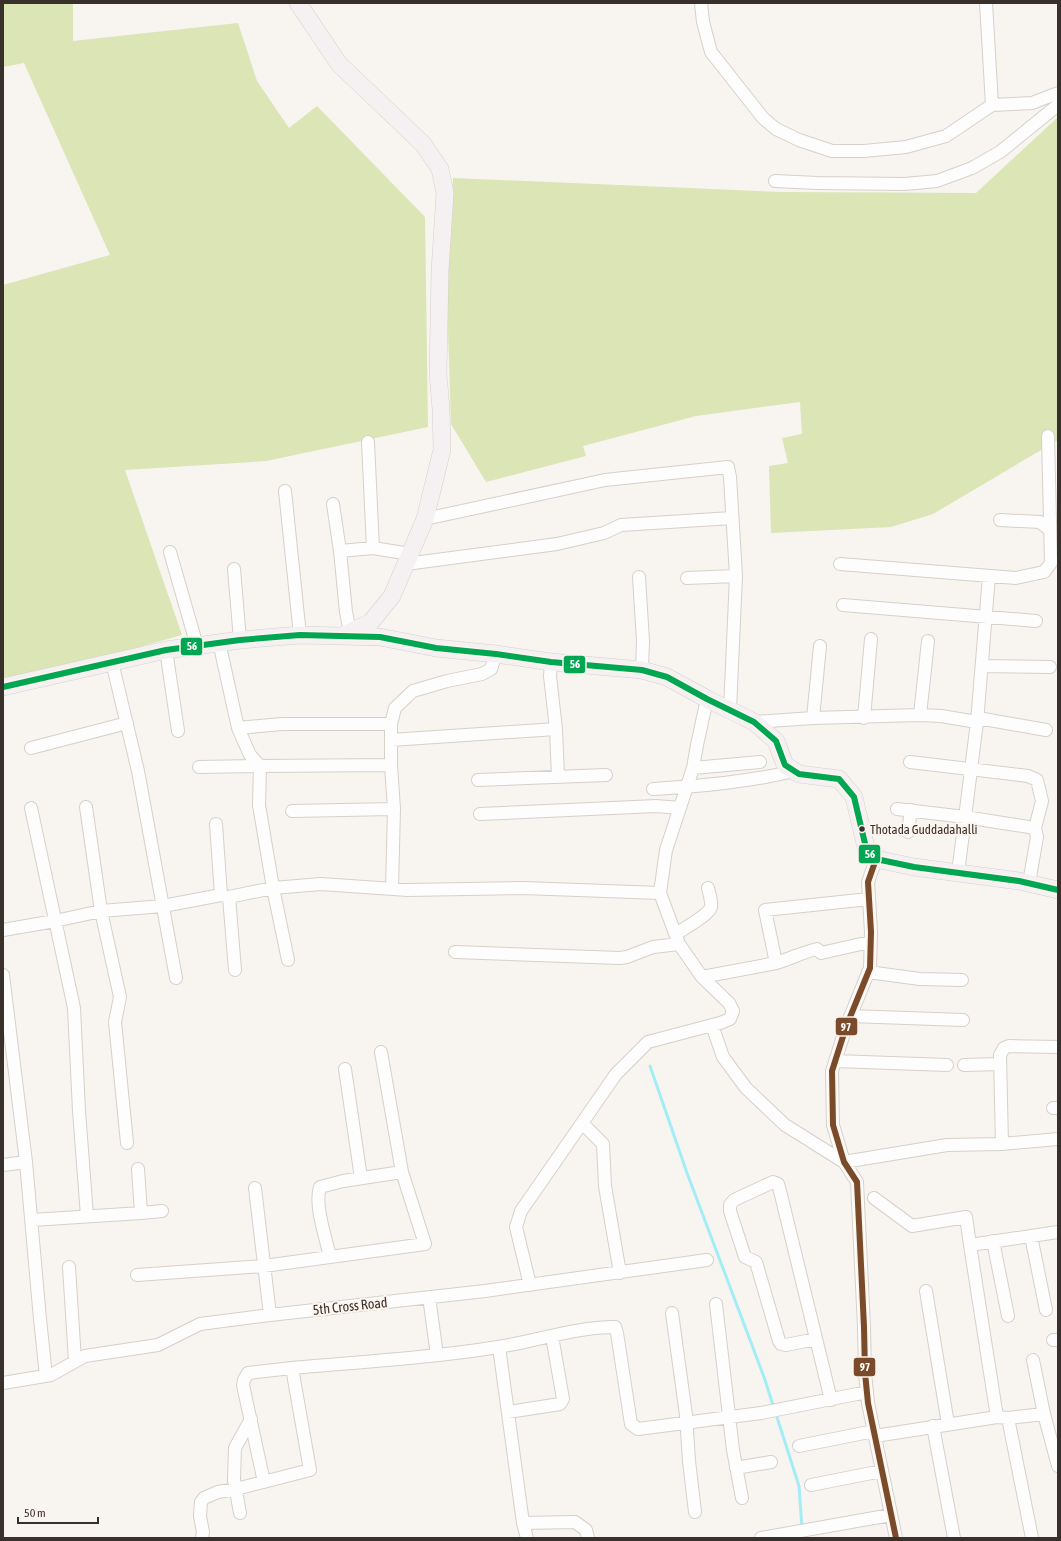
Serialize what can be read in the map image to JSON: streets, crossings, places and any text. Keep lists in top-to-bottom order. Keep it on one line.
{"streets":{"street":["5th Cross Road"]},"places":["Thotada Guddadahalli"],"lines":["transit line 56","transit line 97"],"scale_bar":"50 m"}
